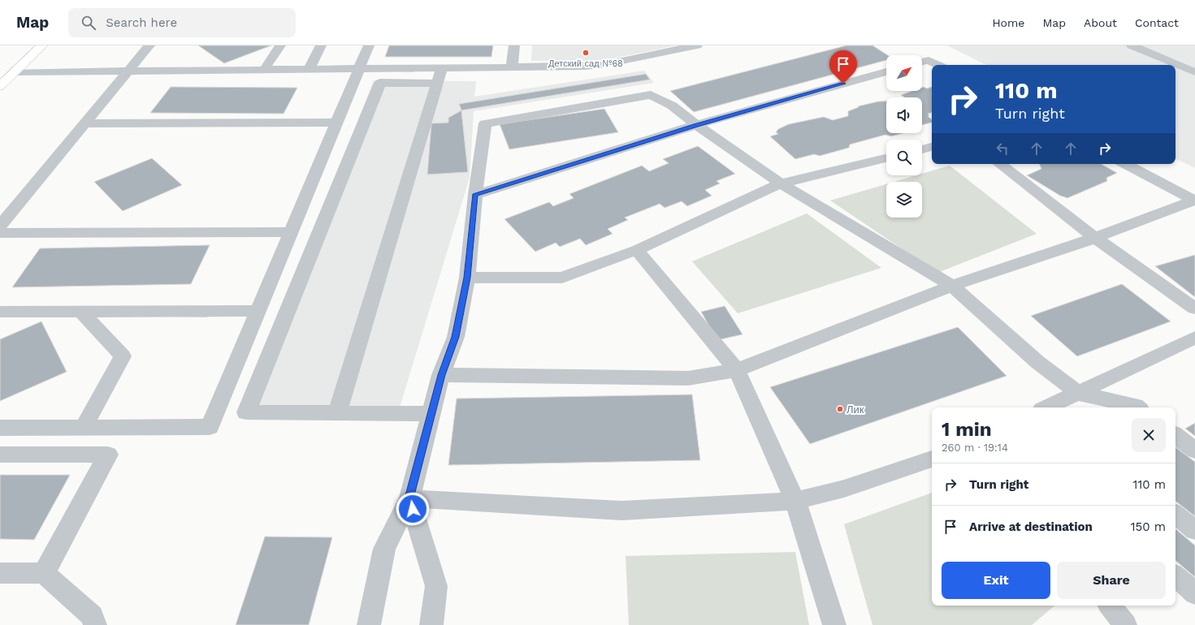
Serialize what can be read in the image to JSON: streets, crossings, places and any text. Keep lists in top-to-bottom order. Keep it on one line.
{"places":["Детский сад №68","Лик"],"north":"top right","page":{"header":"Map","search":"Search here","nav":["Home","Map","About","Contact"],"turn":["110 m","Turn right"],"heading":["1 min","260 m · 19:14"],"list":[{"name":"Turn right","value":"110 m"},{"name":"Arrive at destination","value":"150 m"}],"buttons":["Exit","Share"]}}
